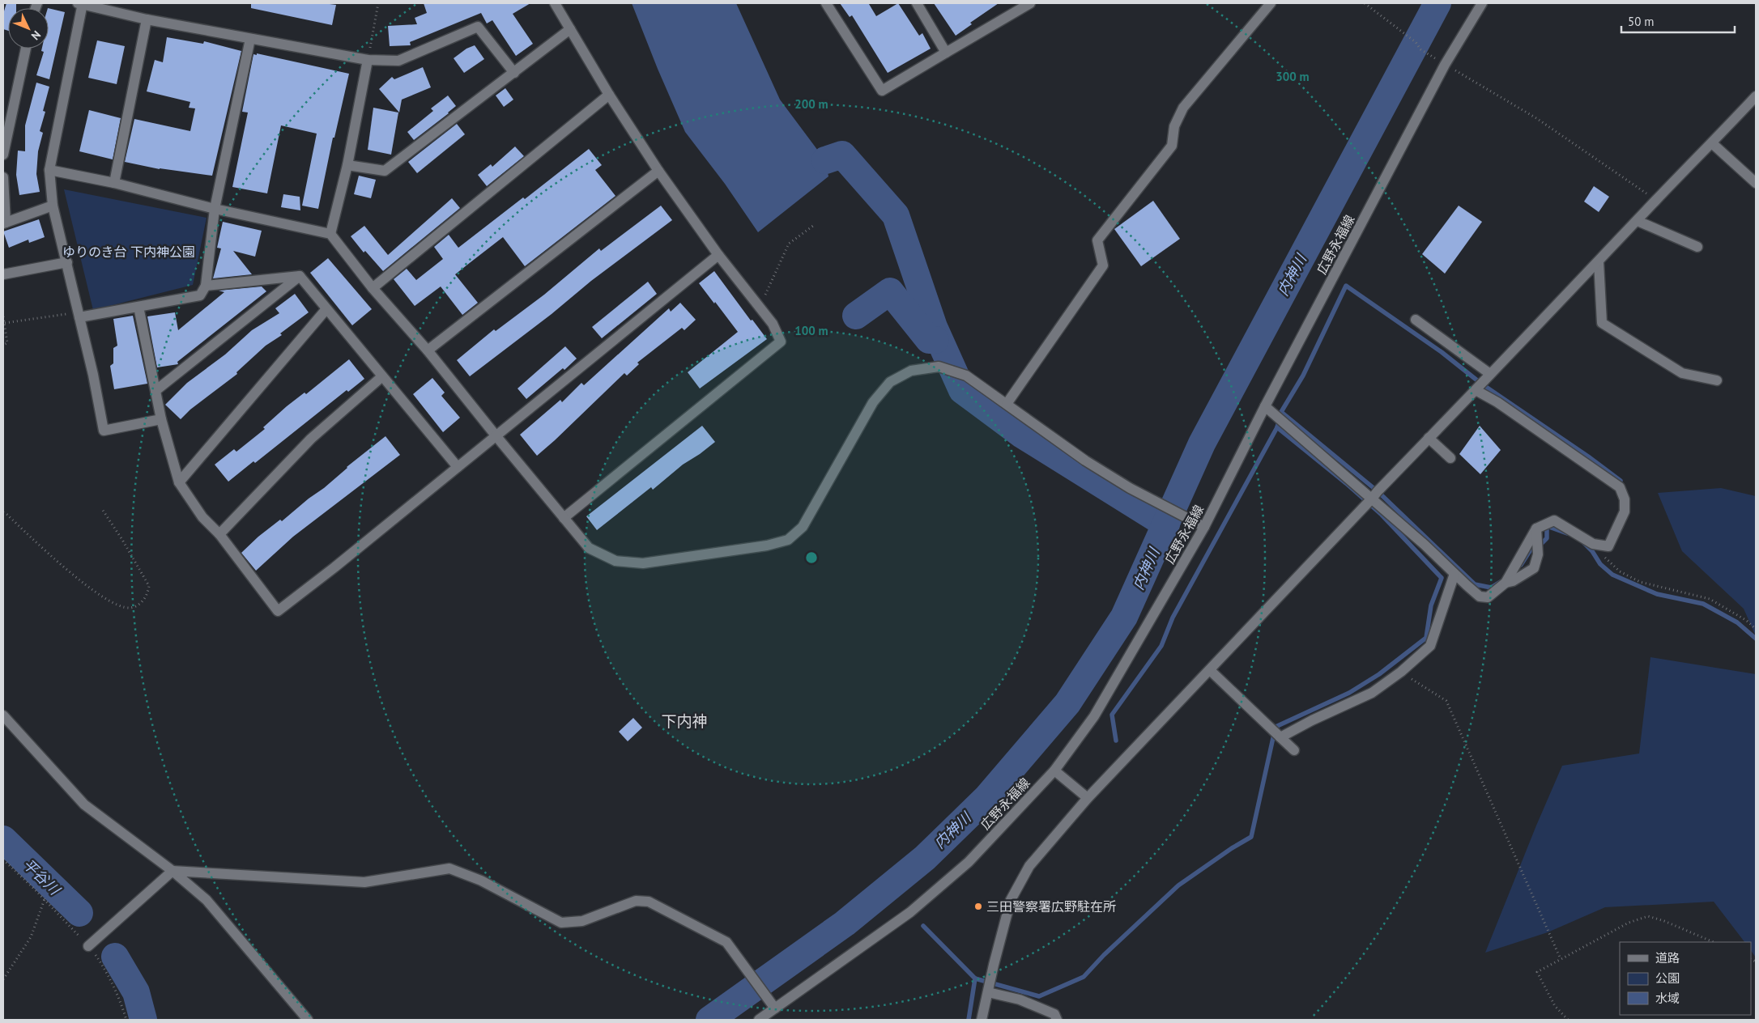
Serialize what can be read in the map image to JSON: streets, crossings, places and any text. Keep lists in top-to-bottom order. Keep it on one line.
{"streets":{"street":["広野永福線"]},"districts":["下内神"],"water":["内神川","平谷川"],"parks":["ゆりのき台 下内神公園"],"places":["三田警察署広野駐在所"],"legend":["道路","公園","水域"],"scale_bar":"50 m","north":"bottom right","rings":["300 m","200 m","100 m"]}
